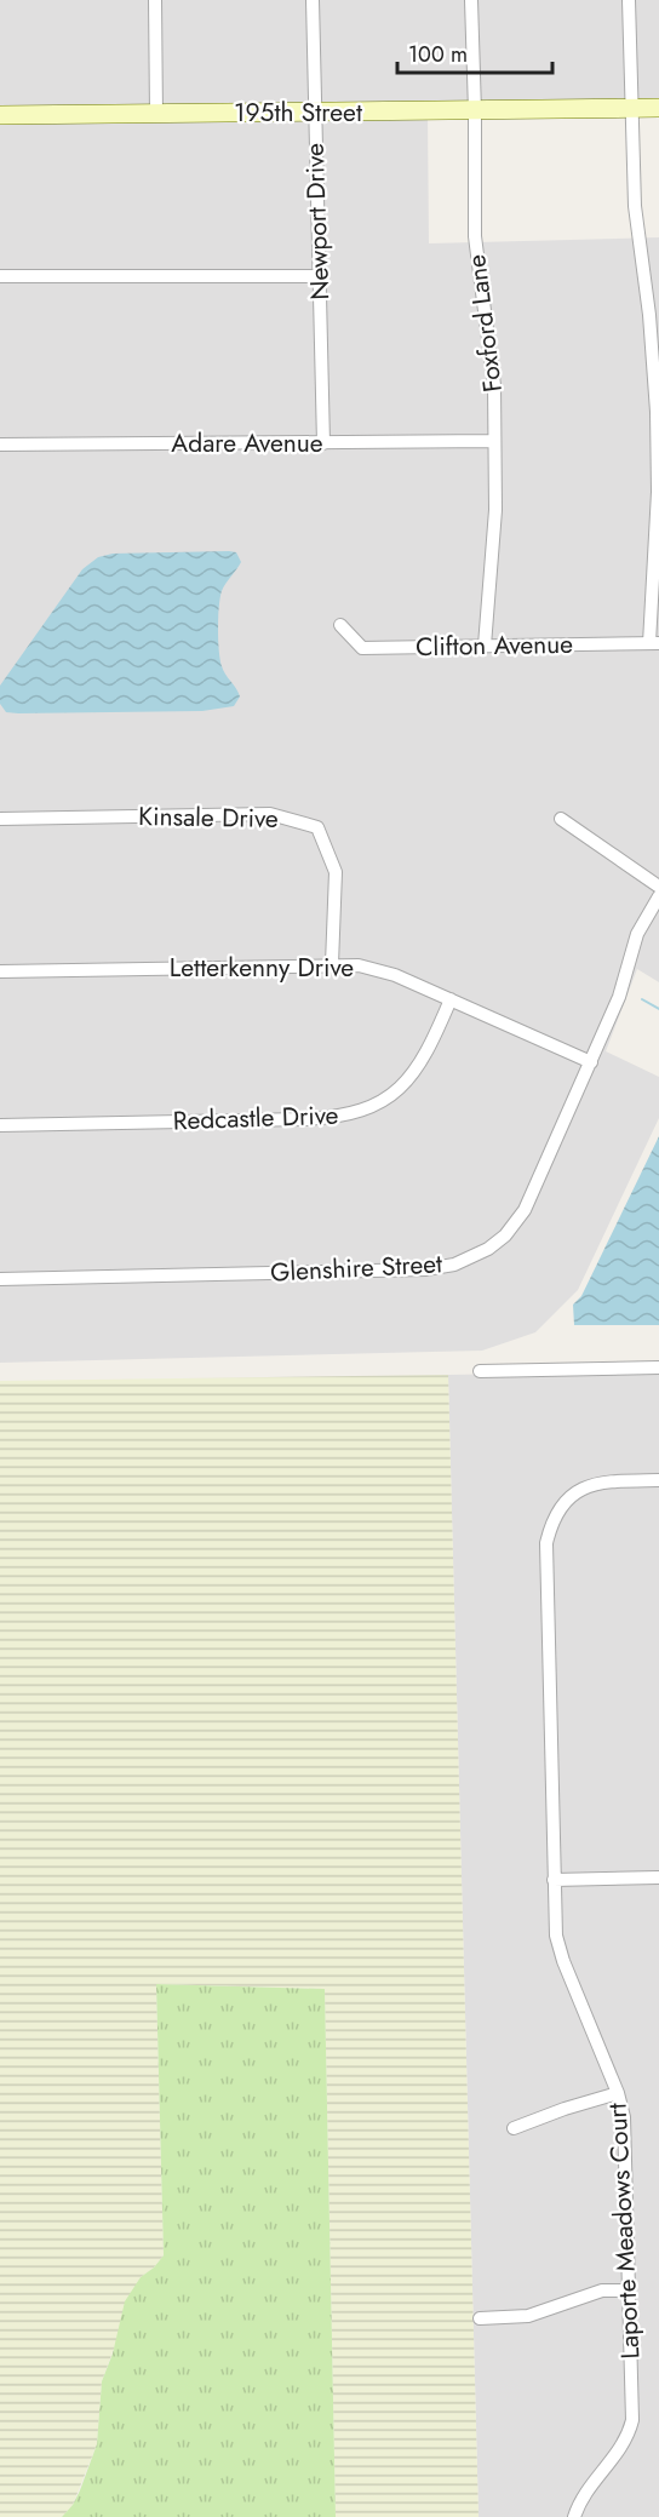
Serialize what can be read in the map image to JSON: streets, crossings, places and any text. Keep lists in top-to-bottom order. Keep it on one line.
{"streets":{"street":["195th Street","Newport Drive","Foxford Lane","Adare Avenue","Clifton Avenue","Kinsale Drive","Letterkenny Drive","Redcastle Drive","Glenshire Street","Laporte Meadows Court"]},"crossings":[["195th Street","Newport Drive"],["195th Street","Foxford Lane"],["Newport Drive","Adare Avenue"],["Foxford Lane","Adare Avenue"],["Foxford Lane","Clifton Avenue"],["Kinsale Drive","Letterkenny Drive"],["Letterkenny Drive","Redcastle Drive"],["Letterkenny Drive","Glenshire Street"]],"scale_bar":"100 m"}
